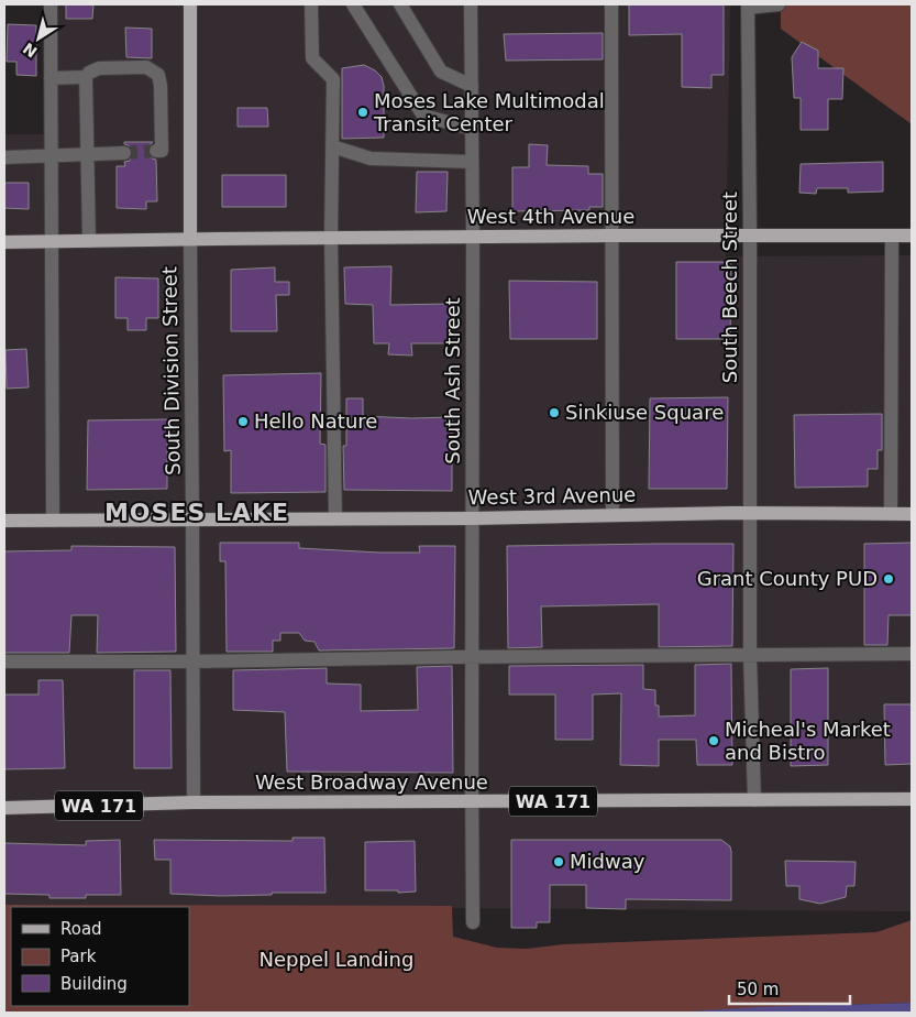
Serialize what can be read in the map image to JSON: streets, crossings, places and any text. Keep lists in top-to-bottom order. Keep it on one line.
{"streets":{"main road":["West 4th Avenue","South Division Street","West 3rd Avenue","West Broadway Avenue","WA 171"],"street":["South Beech Street","South Ash Street"]},"crossings":[["West 4th Avenue","South Beech Street"],["West 4th Avenue","South Division Street"],["West 4th Avenue","South Ash Street"],["South Beech Street","West 3rd Avenue"],["South Beech Street","West Broadway Avenue"],["South Division Street","West 3rd Avenue"],["South Division Street","West Broadway Avenue"],["South Division Street","WA 171"],["South Ash Street","West 3rd Avenue"],["South Ash Street","West Broadway Avenue"],["West Broadway Avenue","WA 171"]],"districts":["MOSES LAKE"],"parks":["Neppel Landing"],"places":["Moses Lake Multimodal Transit Center","Sinkiuse Square","Hello Nature","Grant County PUD","Micheal's Market and Bistro","Midway"],"legend":["Road","Park","Building"],"scale_bar":"50 m","north":"bottom left"}
